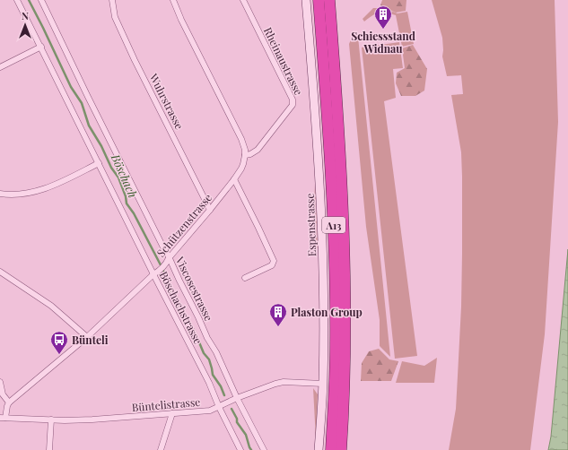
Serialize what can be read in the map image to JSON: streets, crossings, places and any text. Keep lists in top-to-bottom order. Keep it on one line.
{"streets":{"highway":["A13"],"street":["Rheinaustrasse","Wuhrstrasse","Schützenstrasse","Espenstrasse","Viscosestrasse","Böschachstrasse","Büntelistrasse"]},"crossings":[["Rheinaustrasse","Schützenstrasse"],["Wuhrstrasse","Schützenstrasse"],["Schützenstrasse","Viscosestrasse"],["Schützenstrasse","Böschachstrasse"],["Espenstrasse","Büntelistrasse"],["Viscosestrasse","Büntelistrasse"],["Böschachstrasse","Büntelistrasse"]],"water":["Böschach"],"places":{"building":["Schiessstand Widnau","Plaston Group"],"bus stop":["Bünteli"]},"north":"top"}
